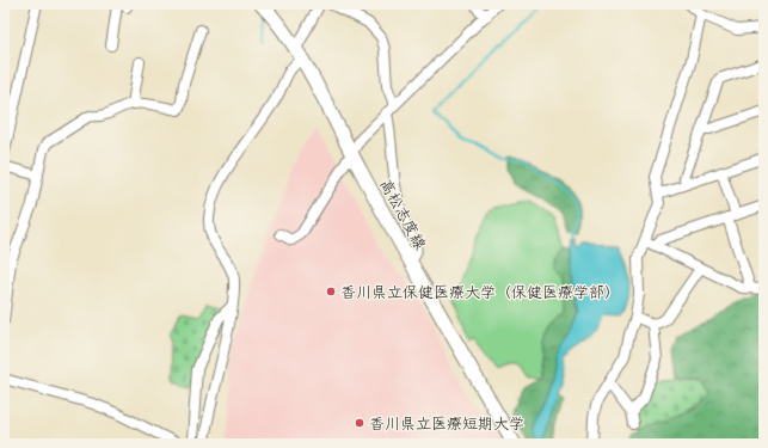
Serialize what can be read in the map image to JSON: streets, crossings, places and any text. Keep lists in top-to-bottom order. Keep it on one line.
{"streets":{"main road":["高松志度線"]},"places":["香川県立保健医療大学（保健医療学部）","香川県立医療短期大学"]}
